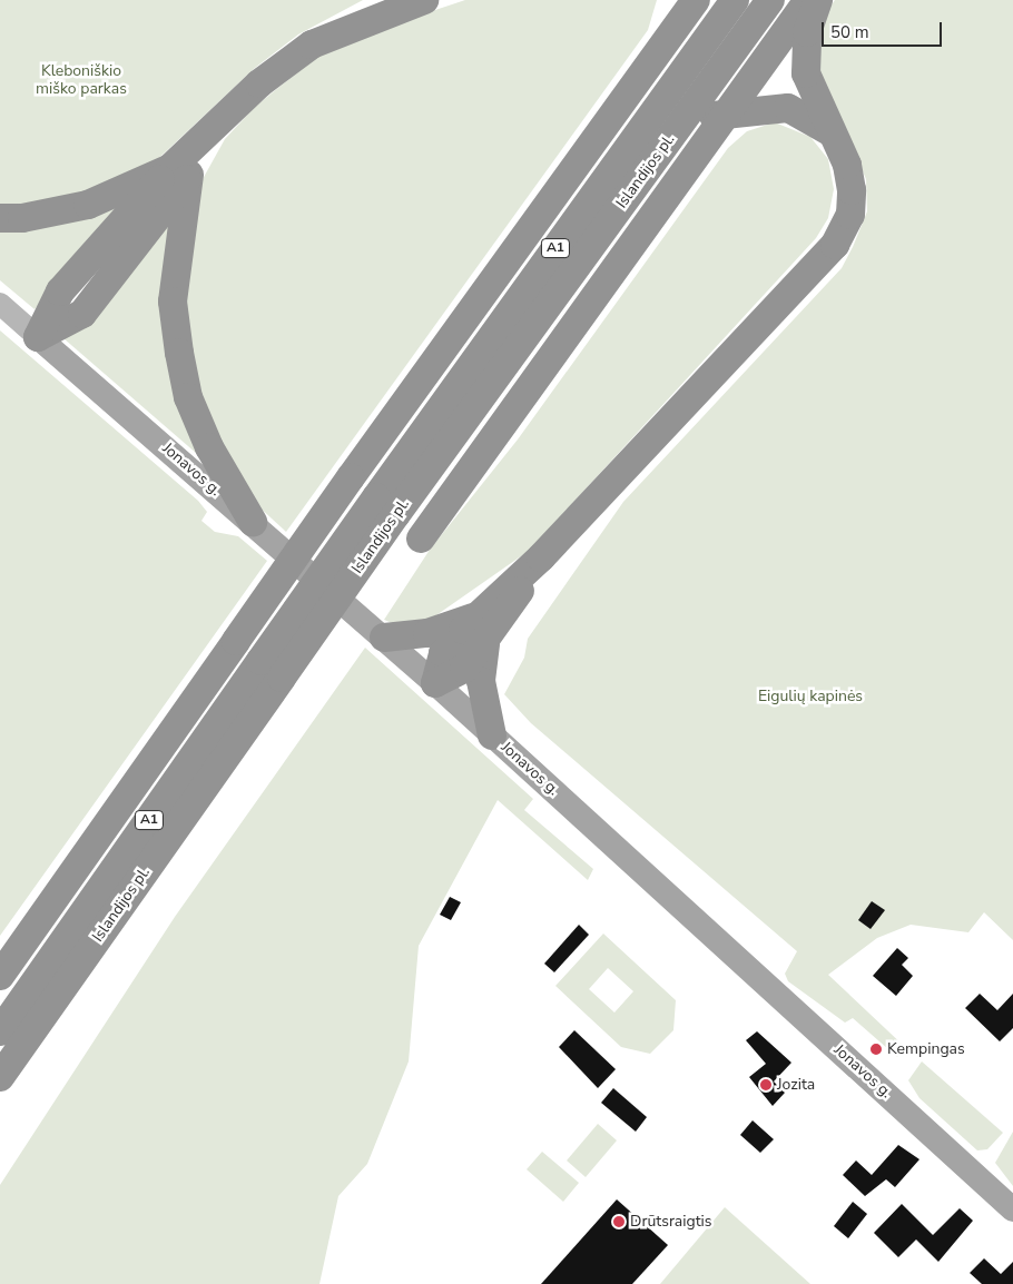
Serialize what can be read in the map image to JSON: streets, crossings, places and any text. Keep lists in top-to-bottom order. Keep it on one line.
{"streets":{"highway":["Islandijos pl.","A1"],"main road":["Jonavos g."]},"parks":["Kleboniškio miško parkas","Eigulių kapinės"],"places":["Kempingas","Jozita","Drūtsraigtis"],"scale_bar":"50 m"}
